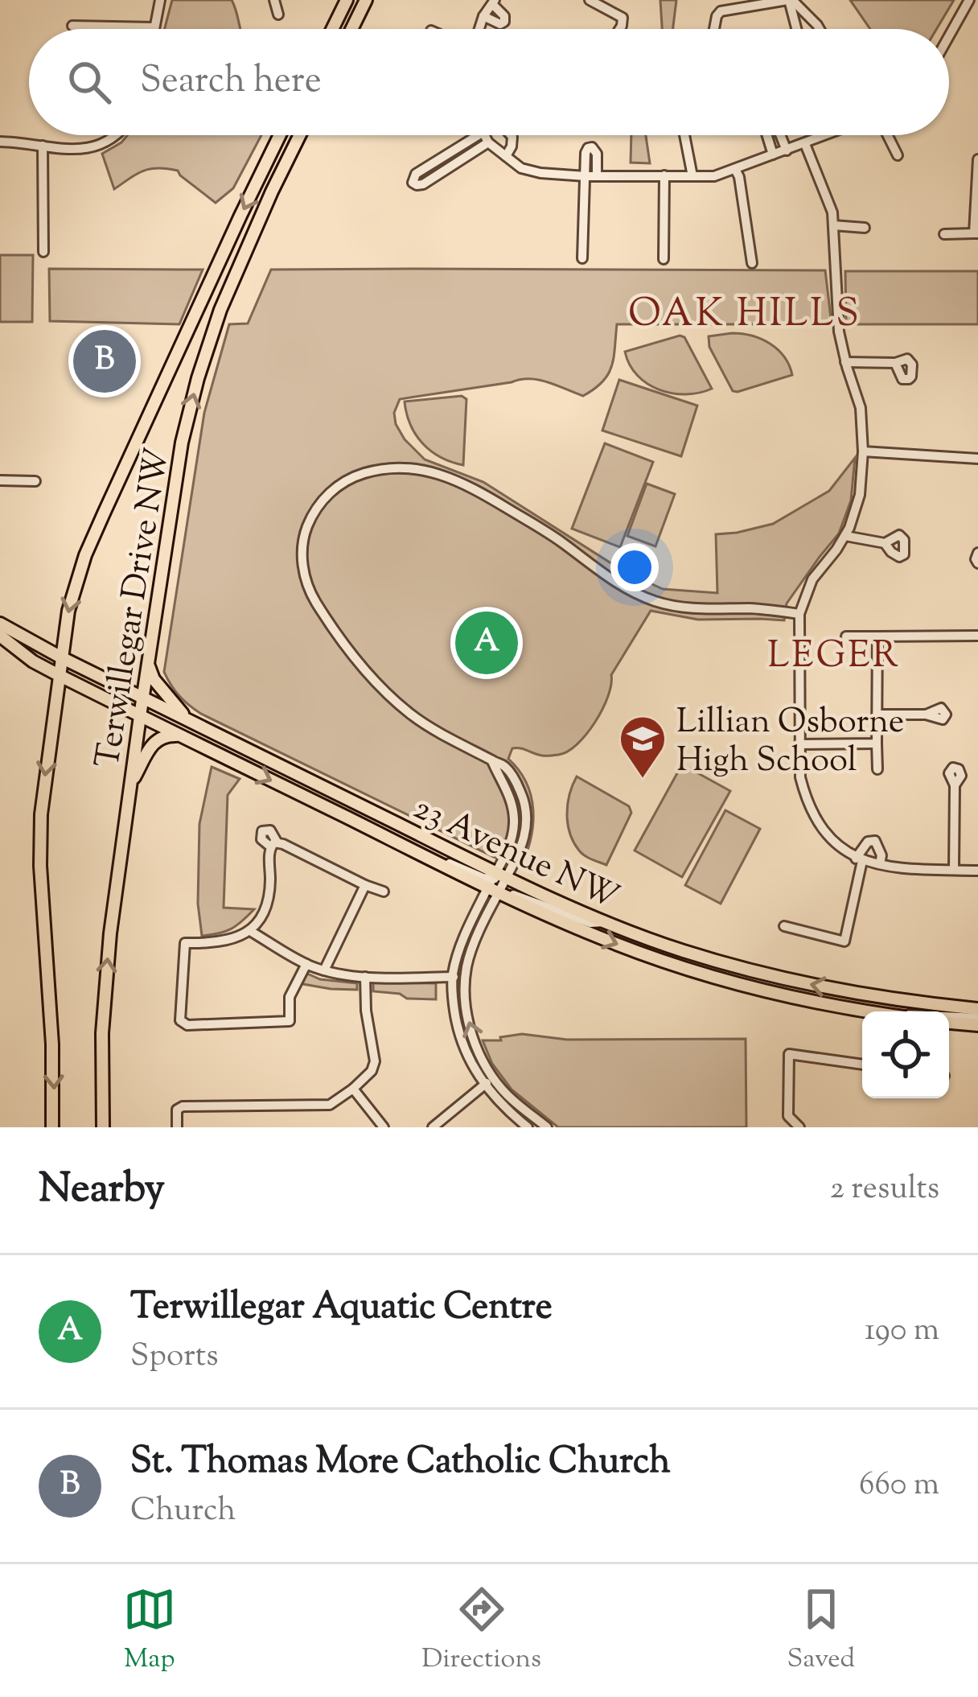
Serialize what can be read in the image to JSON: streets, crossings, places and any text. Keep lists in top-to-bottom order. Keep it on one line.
{"streets":{"main road":["Terwillegar Drive NW","23 Avenue NW"]},"crossings":[["Terwillegar Drive NW","23 Avenue NW"]],"districts":["OAK HILLS","LEGER"],"places":{"school or university":["Lillian Osborne High School"]},"page":{"search":"Search here","pins":["B","A"],"heading":["Nearby","2 results"],"list":[{"mark":"A","name":"Terwillegar Aquatic Centre","note":"Sports","value":"190 m"},{"mark":"B","name":"St. Thomas More Catholic Church","note":"Church","value":"660 m"}],"nav":["Map","Directions","Saved"]}}
